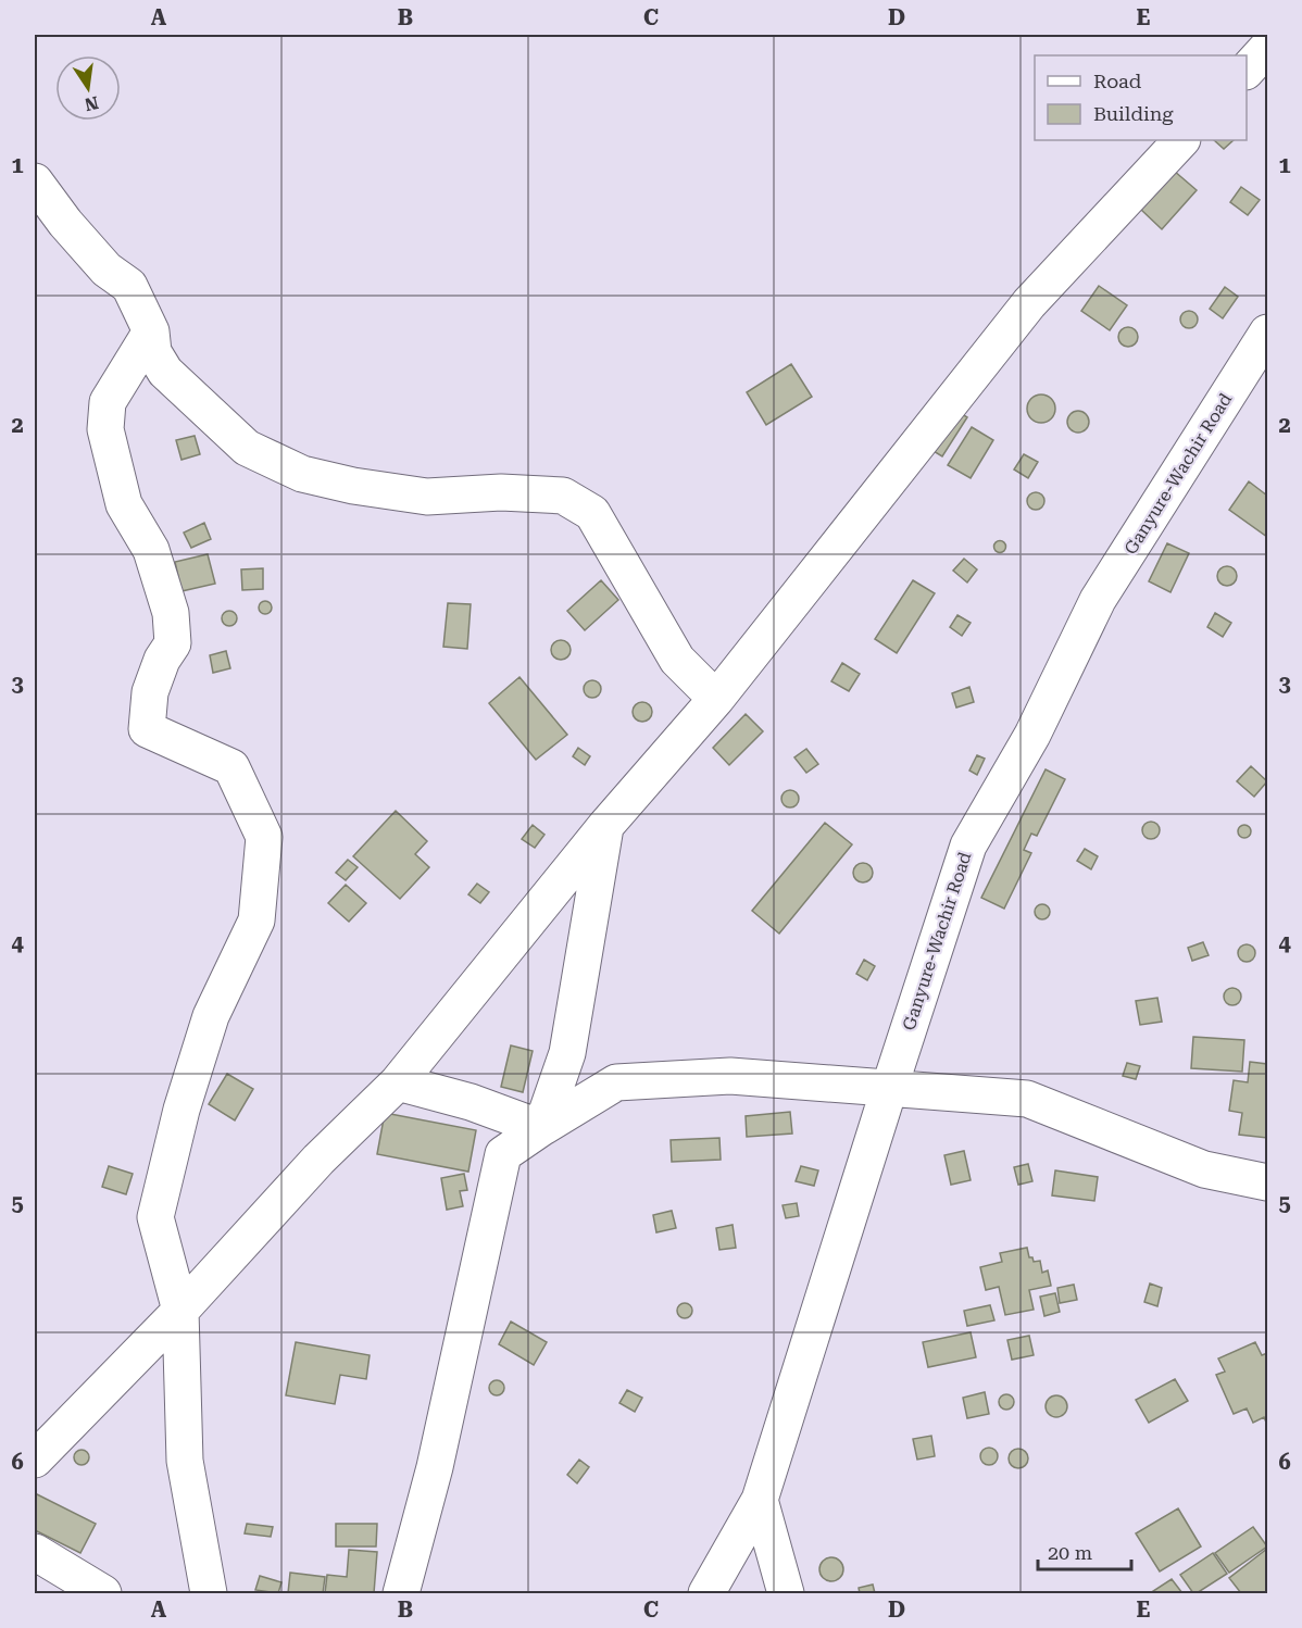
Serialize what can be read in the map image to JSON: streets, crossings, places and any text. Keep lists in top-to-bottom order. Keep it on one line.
{"streets":{"street":["Ganyure-Wachir Road"]},"legend":["Road","Building"],"scale_bar":"20 m","north":"bottom","grid":{"columns":["A","B","C","D","E"],"rows":["1","2","3","4","5","6"]}}
